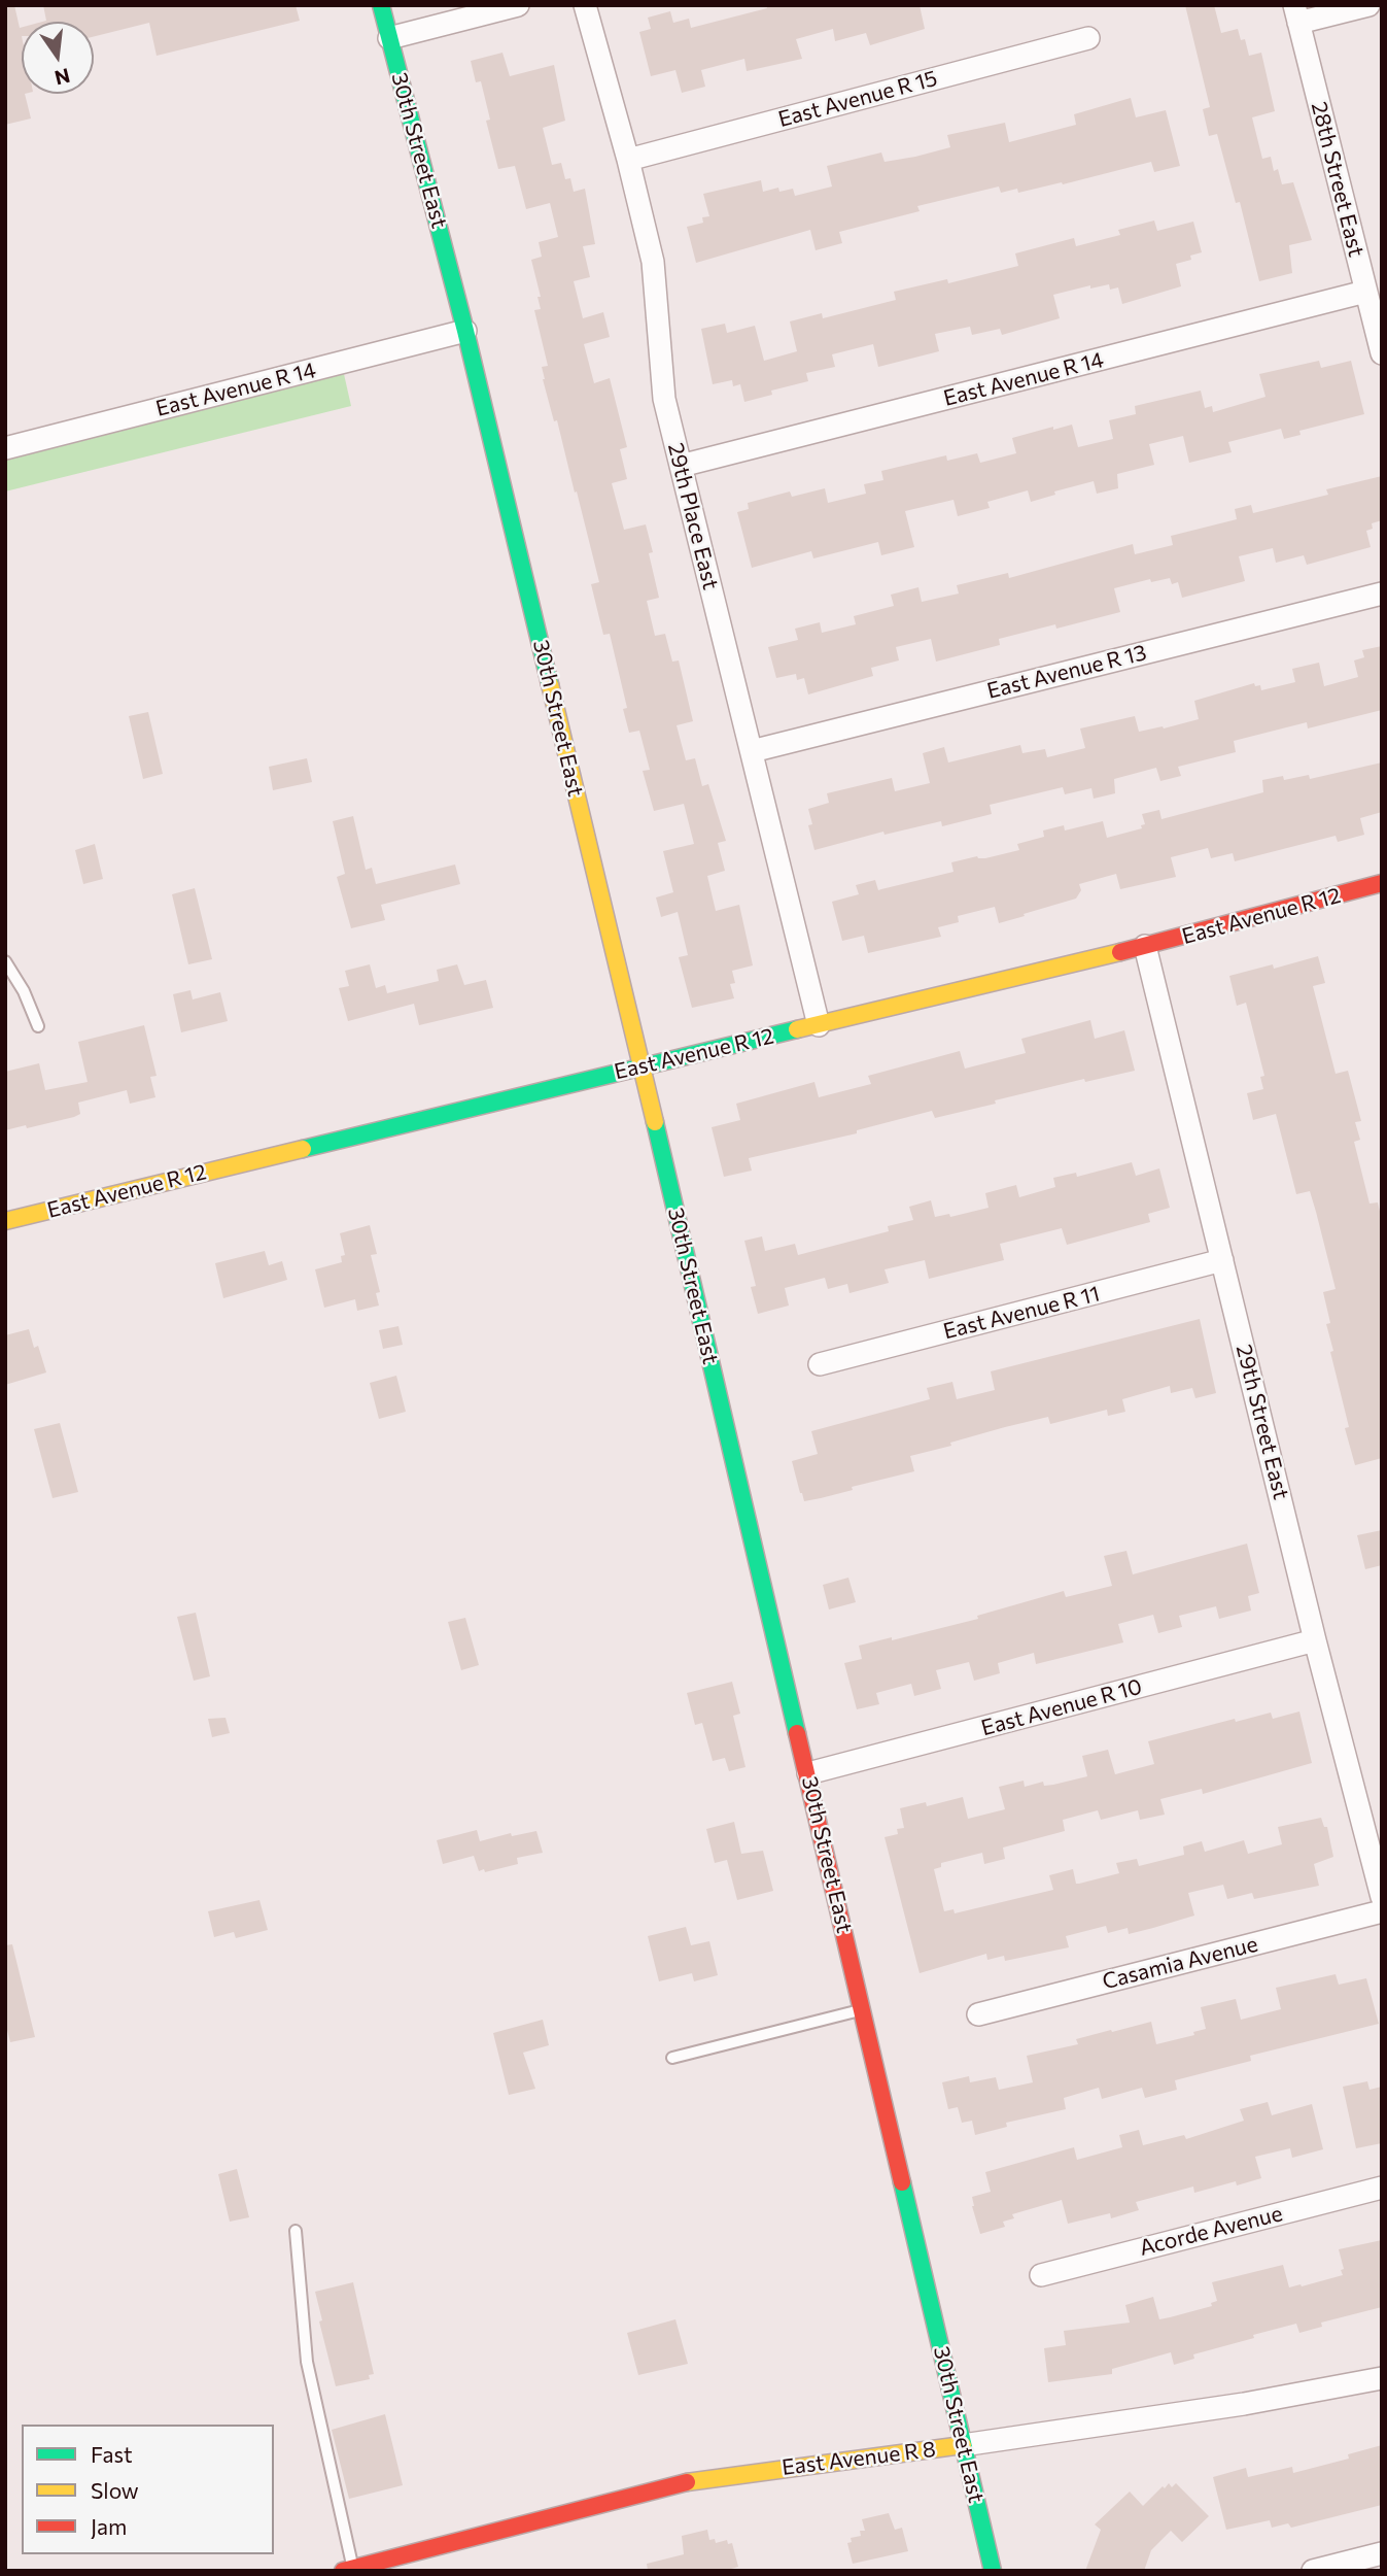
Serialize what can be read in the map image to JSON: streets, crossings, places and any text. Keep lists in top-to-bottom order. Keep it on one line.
{"streets":{"street":["East Avenue R 15","30th Street East","28th Street East","East Avenue R 14","29th Place East","East Avenue R 13","East Avenue R 12","East Avenue R 11","29th Street East","East Avenue R 10","Casamia Avenue","Acorde Avenue","East Avenue R 8"]},"crossings":[["East Avenue R 15","29th Place East"],["30th Street East","East Avenue R 14"],["30th Street East","East Avenue R 12"],["30th Street East","East Avenue R 10"],["30th Street East","East Avenue R 8"],["28th Street East","East Avenue R 14"],["East Avenue R 14","29th Place East"],["29th Place East","East Avenue R 13"],["29th Place East","East Avenue R 12"],["East Avenue R 12","29th Street East"],["East Avenue R 11","29th Street East"],["29th Street East","East Avenue R 10"]],"legend":["Fast","Slow","Jam"],"north":"bottom"}
